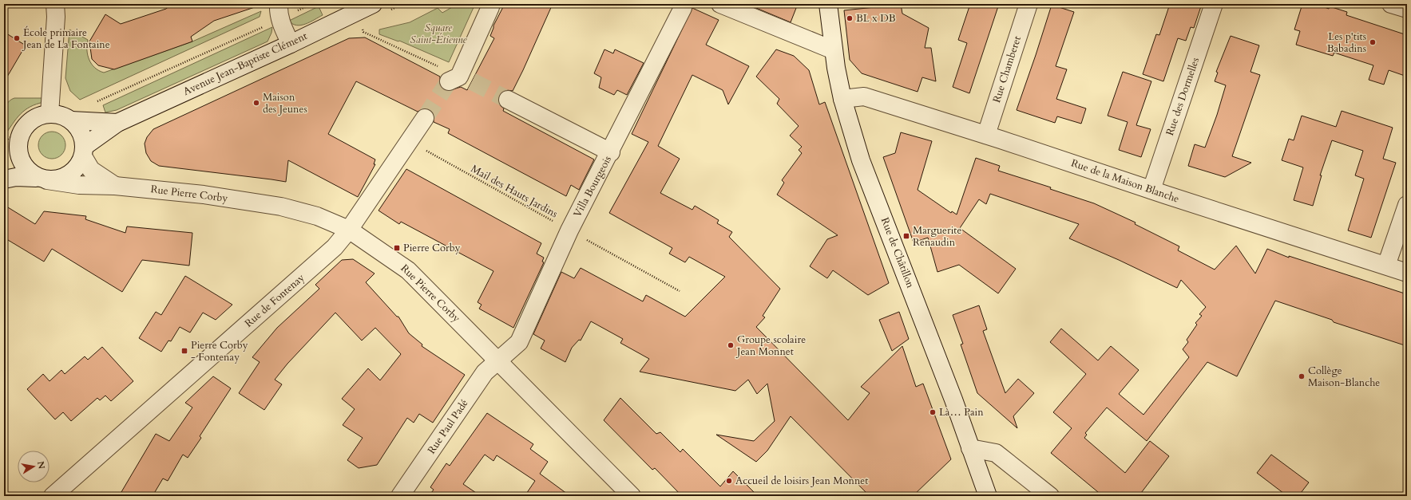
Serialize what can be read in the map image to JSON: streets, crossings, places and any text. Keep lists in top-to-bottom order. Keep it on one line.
{"streets":{"street":["Avenue Jean-Baptiste Clément","Rue Chamberet","Rue des Dormelles","Rue de la Maison Blanche","Villa Bourgeois","Rue Pierre Corby","Rue de Châtillon","Rue de Fontenay","Rue Paul Padé"],"path":["Mail des Hauts Jardins"]},"crossings":[["Avenue Jean-Baptiste Clément","Rue Pierre Corby"],["Rue Chamberet","Rue de la Maison Blanche"],["Rue des Dormelles","Rue de la Maison Blanche"],["Rue de la Maison Blanche","Rue de Châtillon"],["Villa Bourgeois","Mail des Hauts Jardins"],["Villa Bourgeois","Rue Pierre Corby"],["Villa Bourgeois","Rue Paul Padé"],["Mail des Hauts Jardins","Rue de Fontenay"],["Rue Pierre Corby","Rue de Fontenay"],["Rue Pierre Corby","Rue Paul Padé"]],"parks":["Square Saint-Étienne"],"places":{"other":["BL x DB","École primaire Jean de La Fontaine","Les p'tits Babadins","Maison des Jeunes","Groupe scolaire Jean Monnet","Collège Maison-Blanche","Là… Pain","Accueil de loisirs Jean Monnet"],"transit":["Marguerite Renaudin","Pierre Corby","Pierre Corby - Fontenay"]},"north":"right"}
